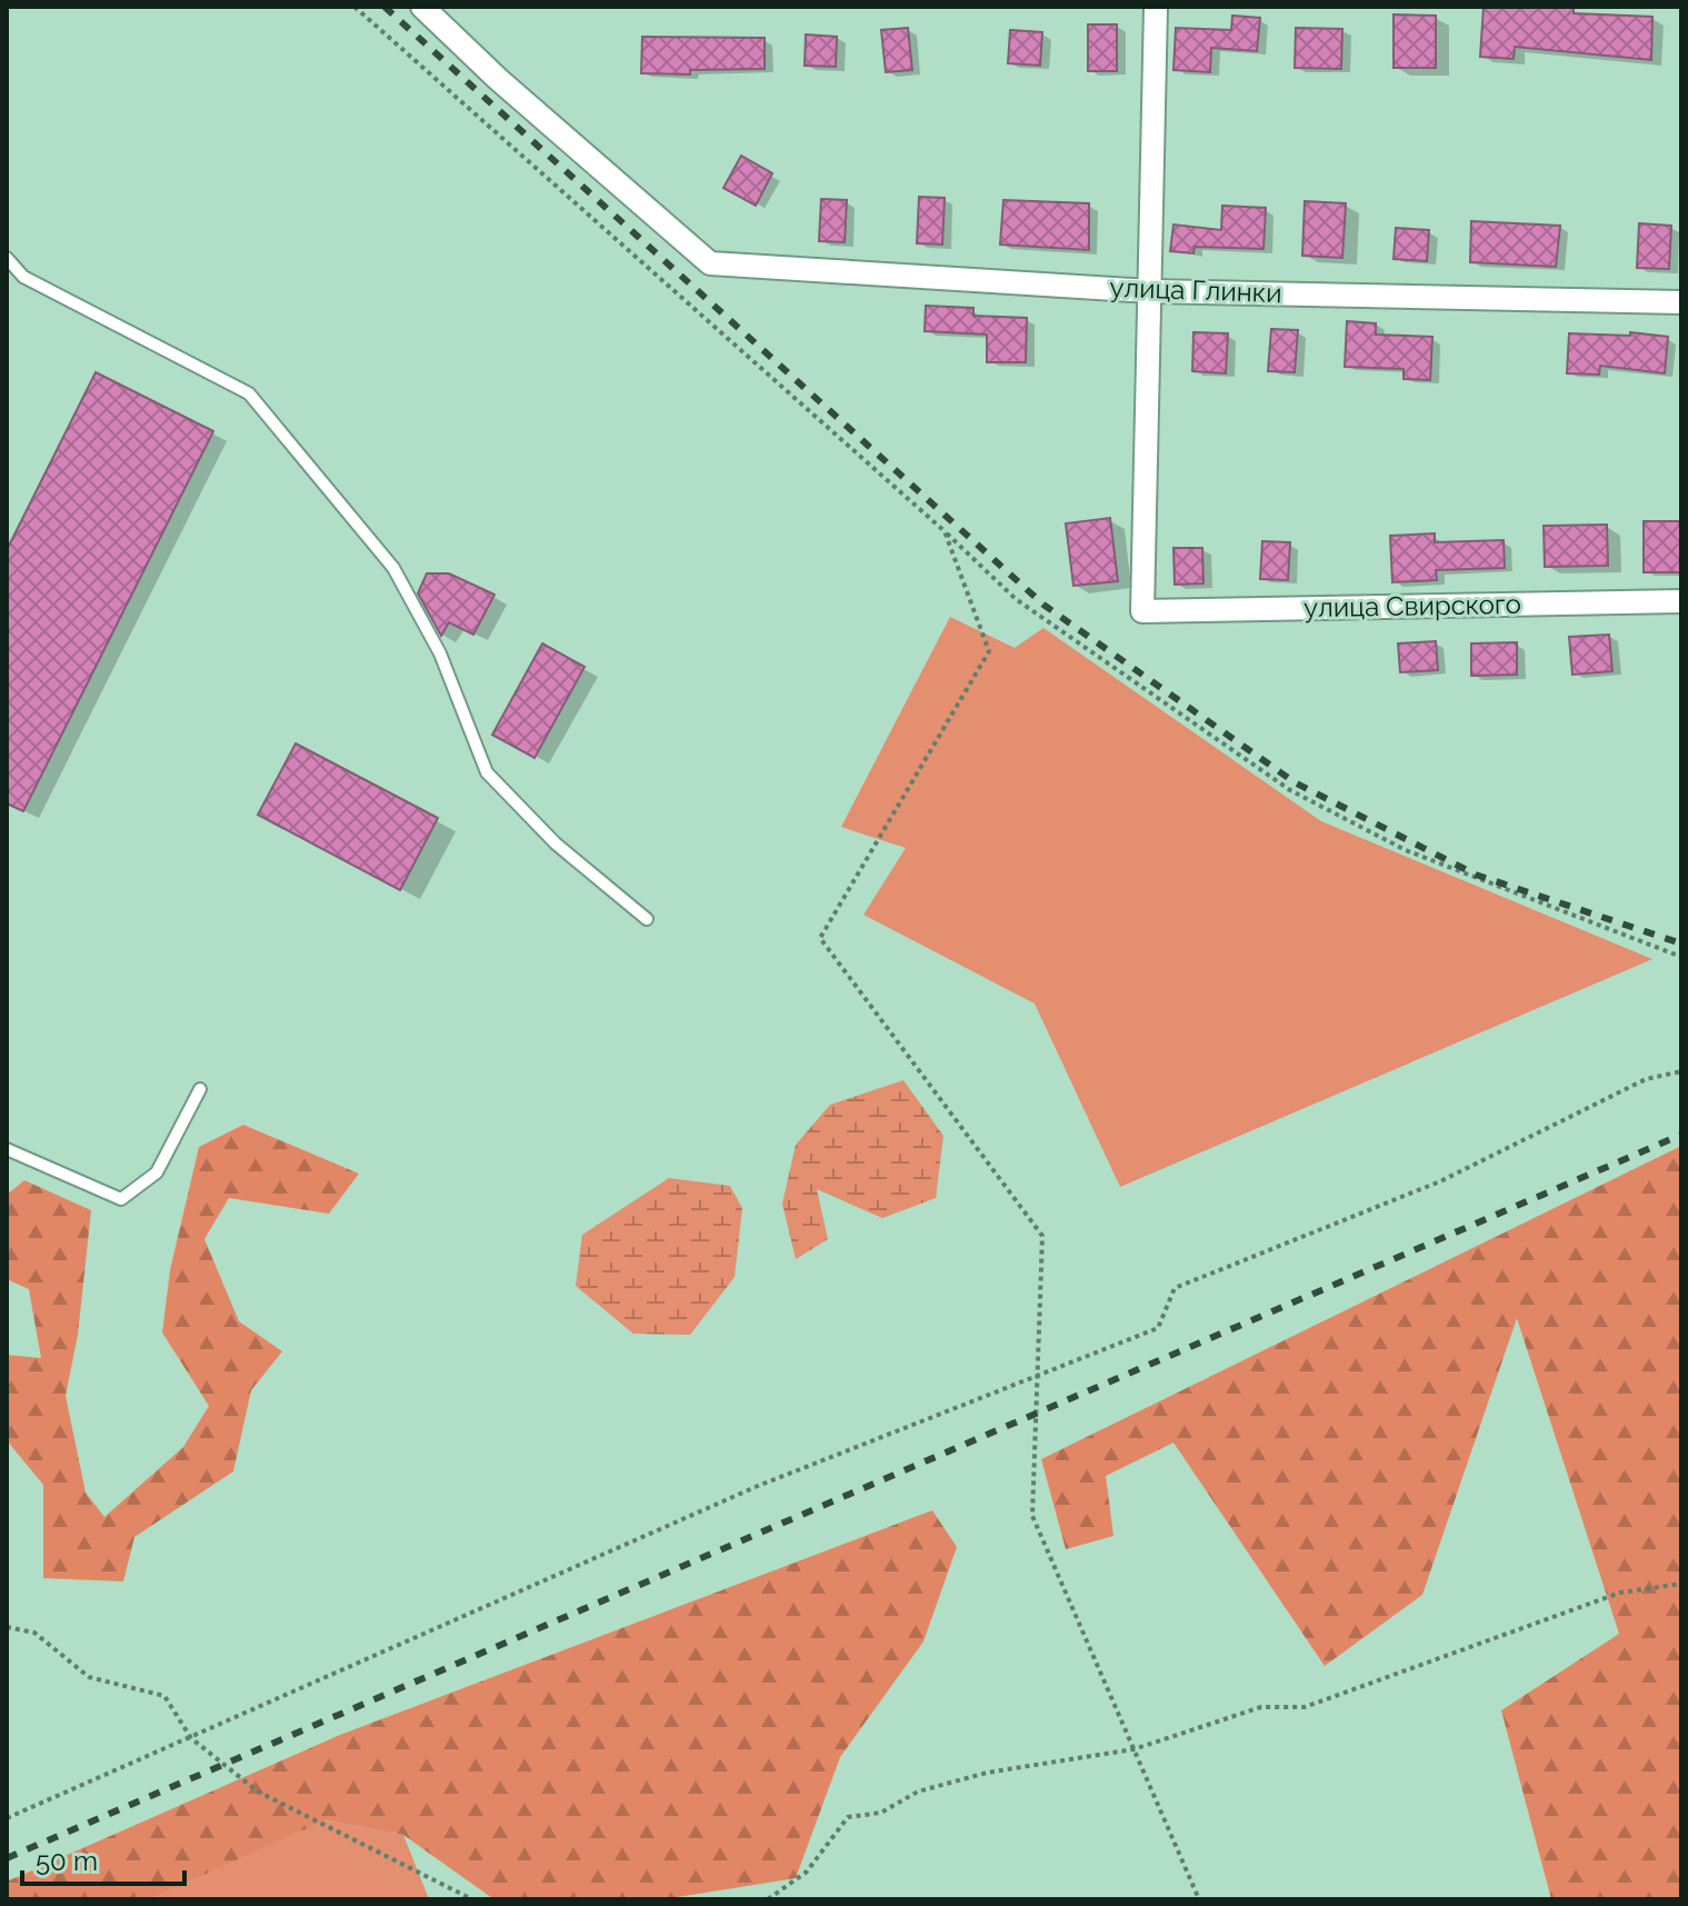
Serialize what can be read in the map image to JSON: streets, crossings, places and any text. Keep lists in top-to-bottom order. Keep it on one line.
{"streets":{"street":["улица Глинки","улица Свирского"]},"crossings":[["улица Глинки","улица Свирского"]],"scale_bar":"50 m"}
